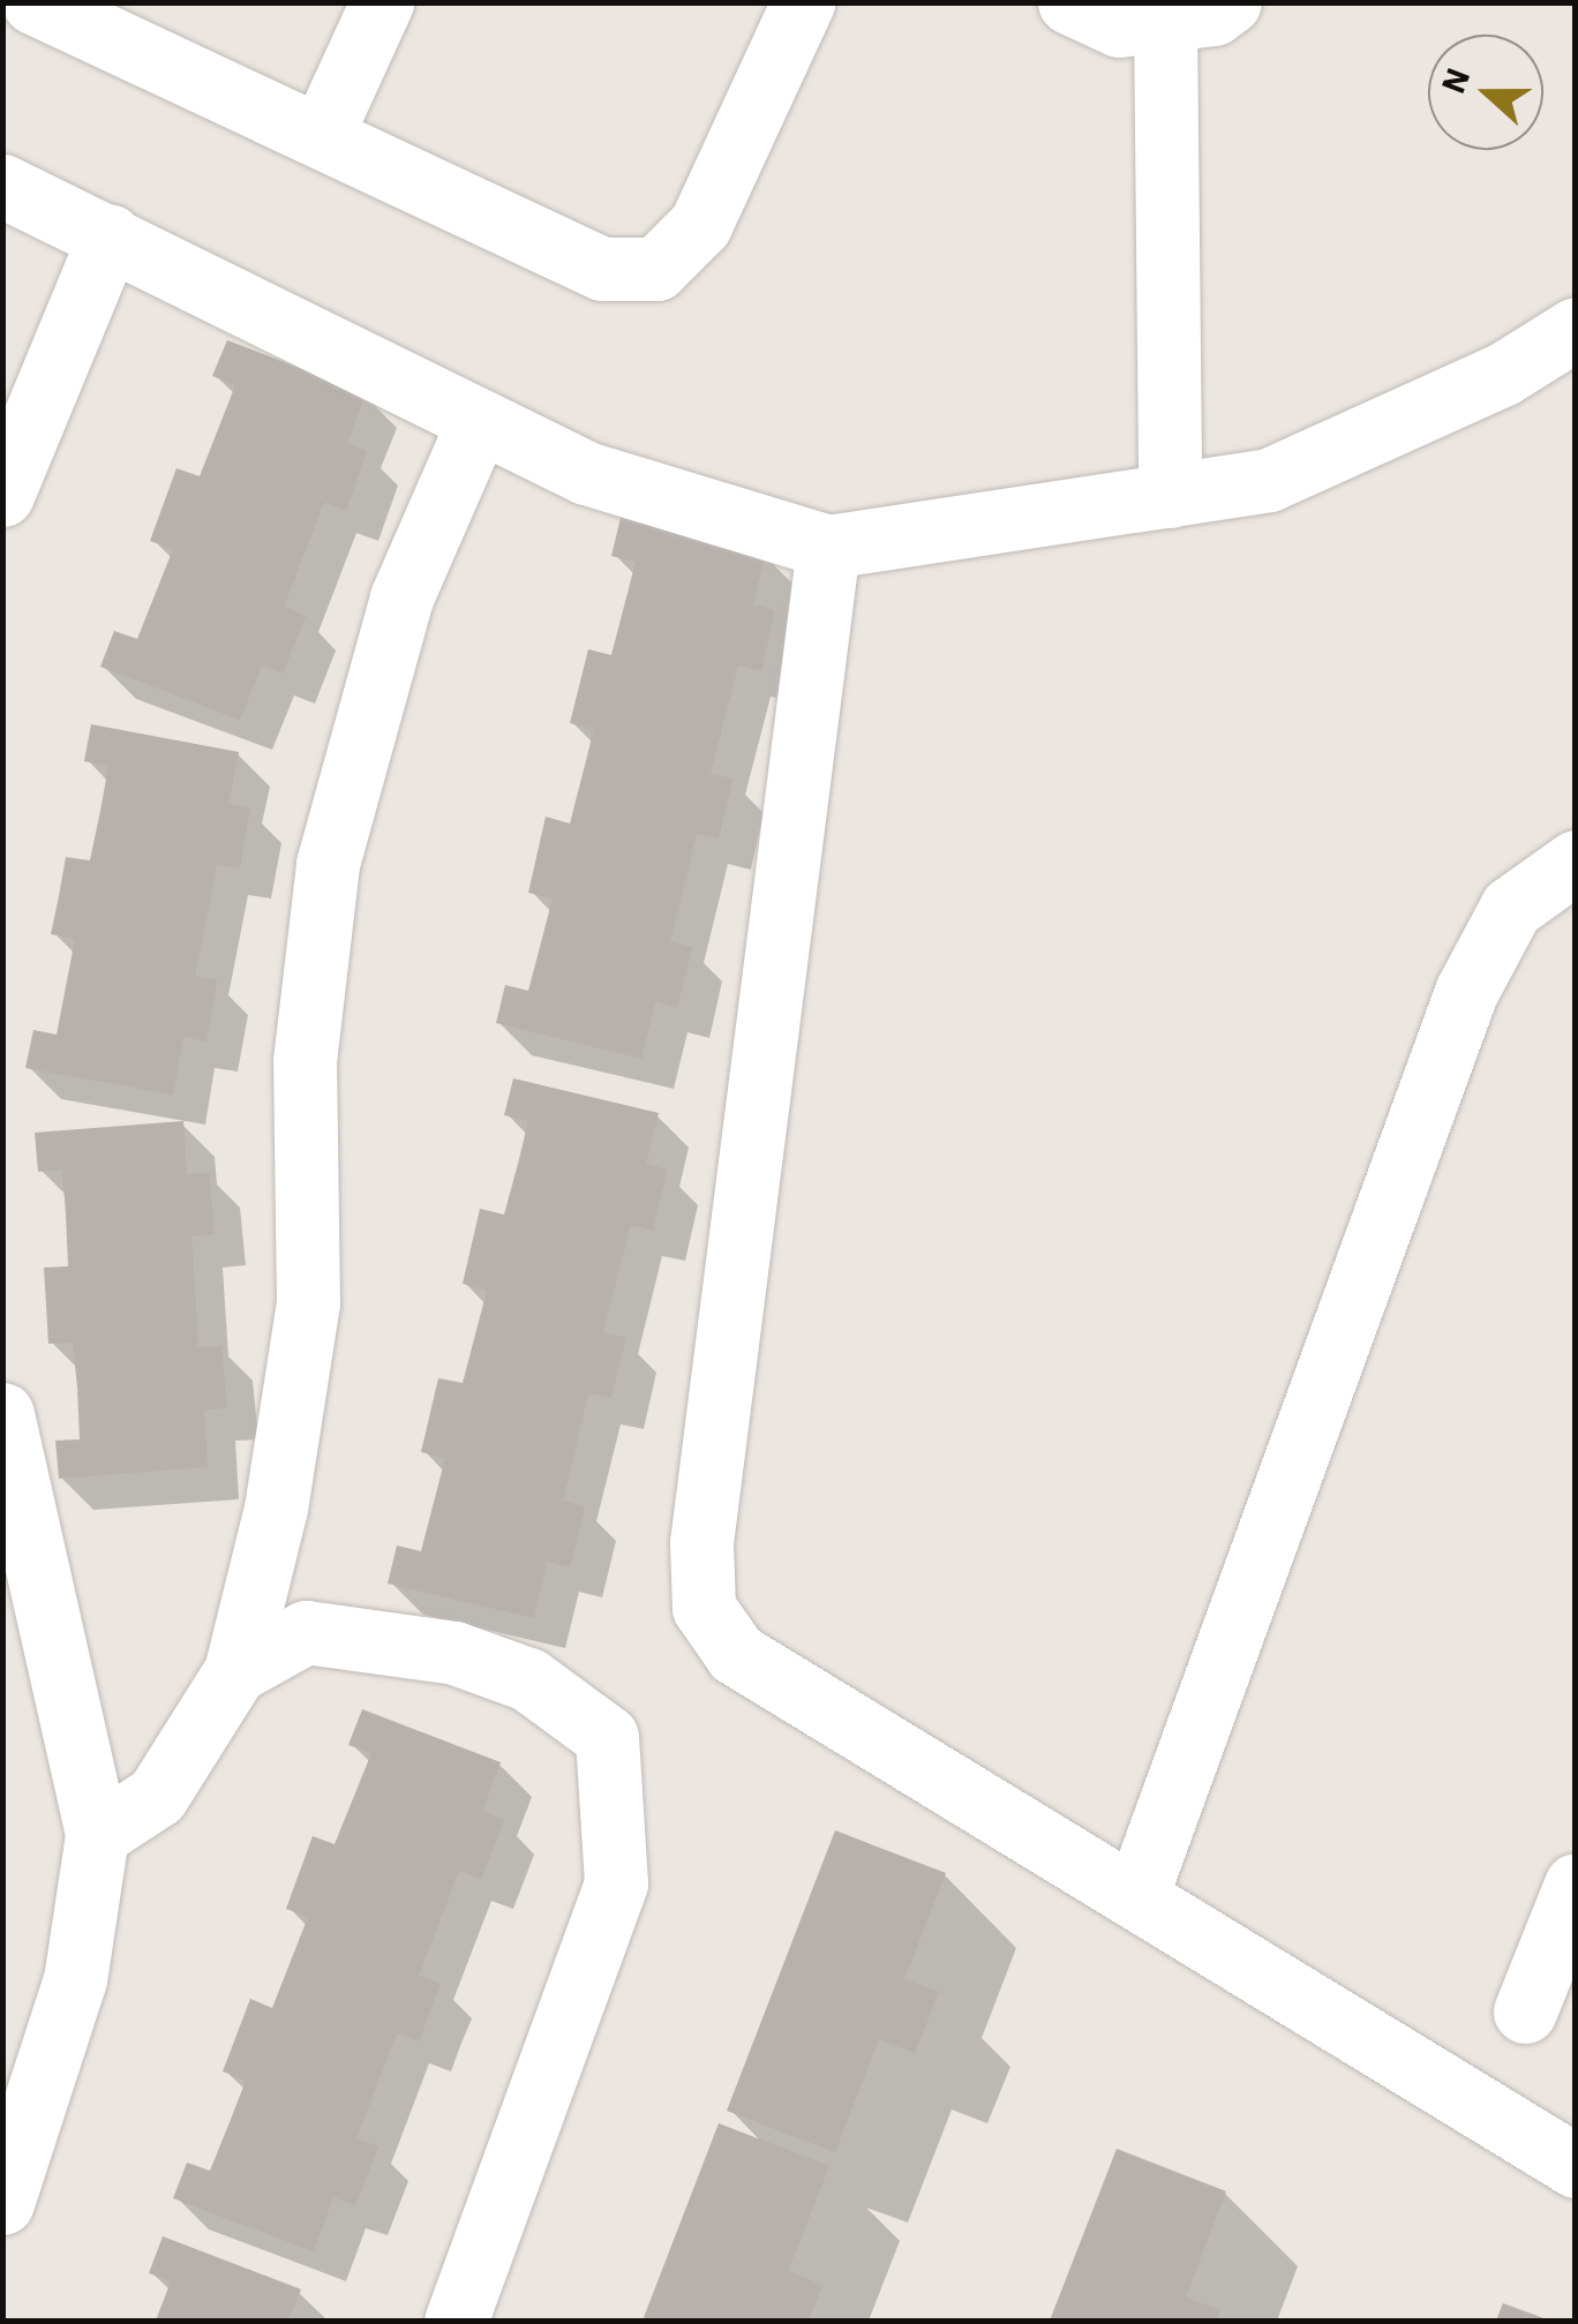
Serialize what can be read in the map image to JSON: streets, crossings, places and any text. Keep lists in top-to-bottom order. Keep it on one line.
{"north":"left"}
